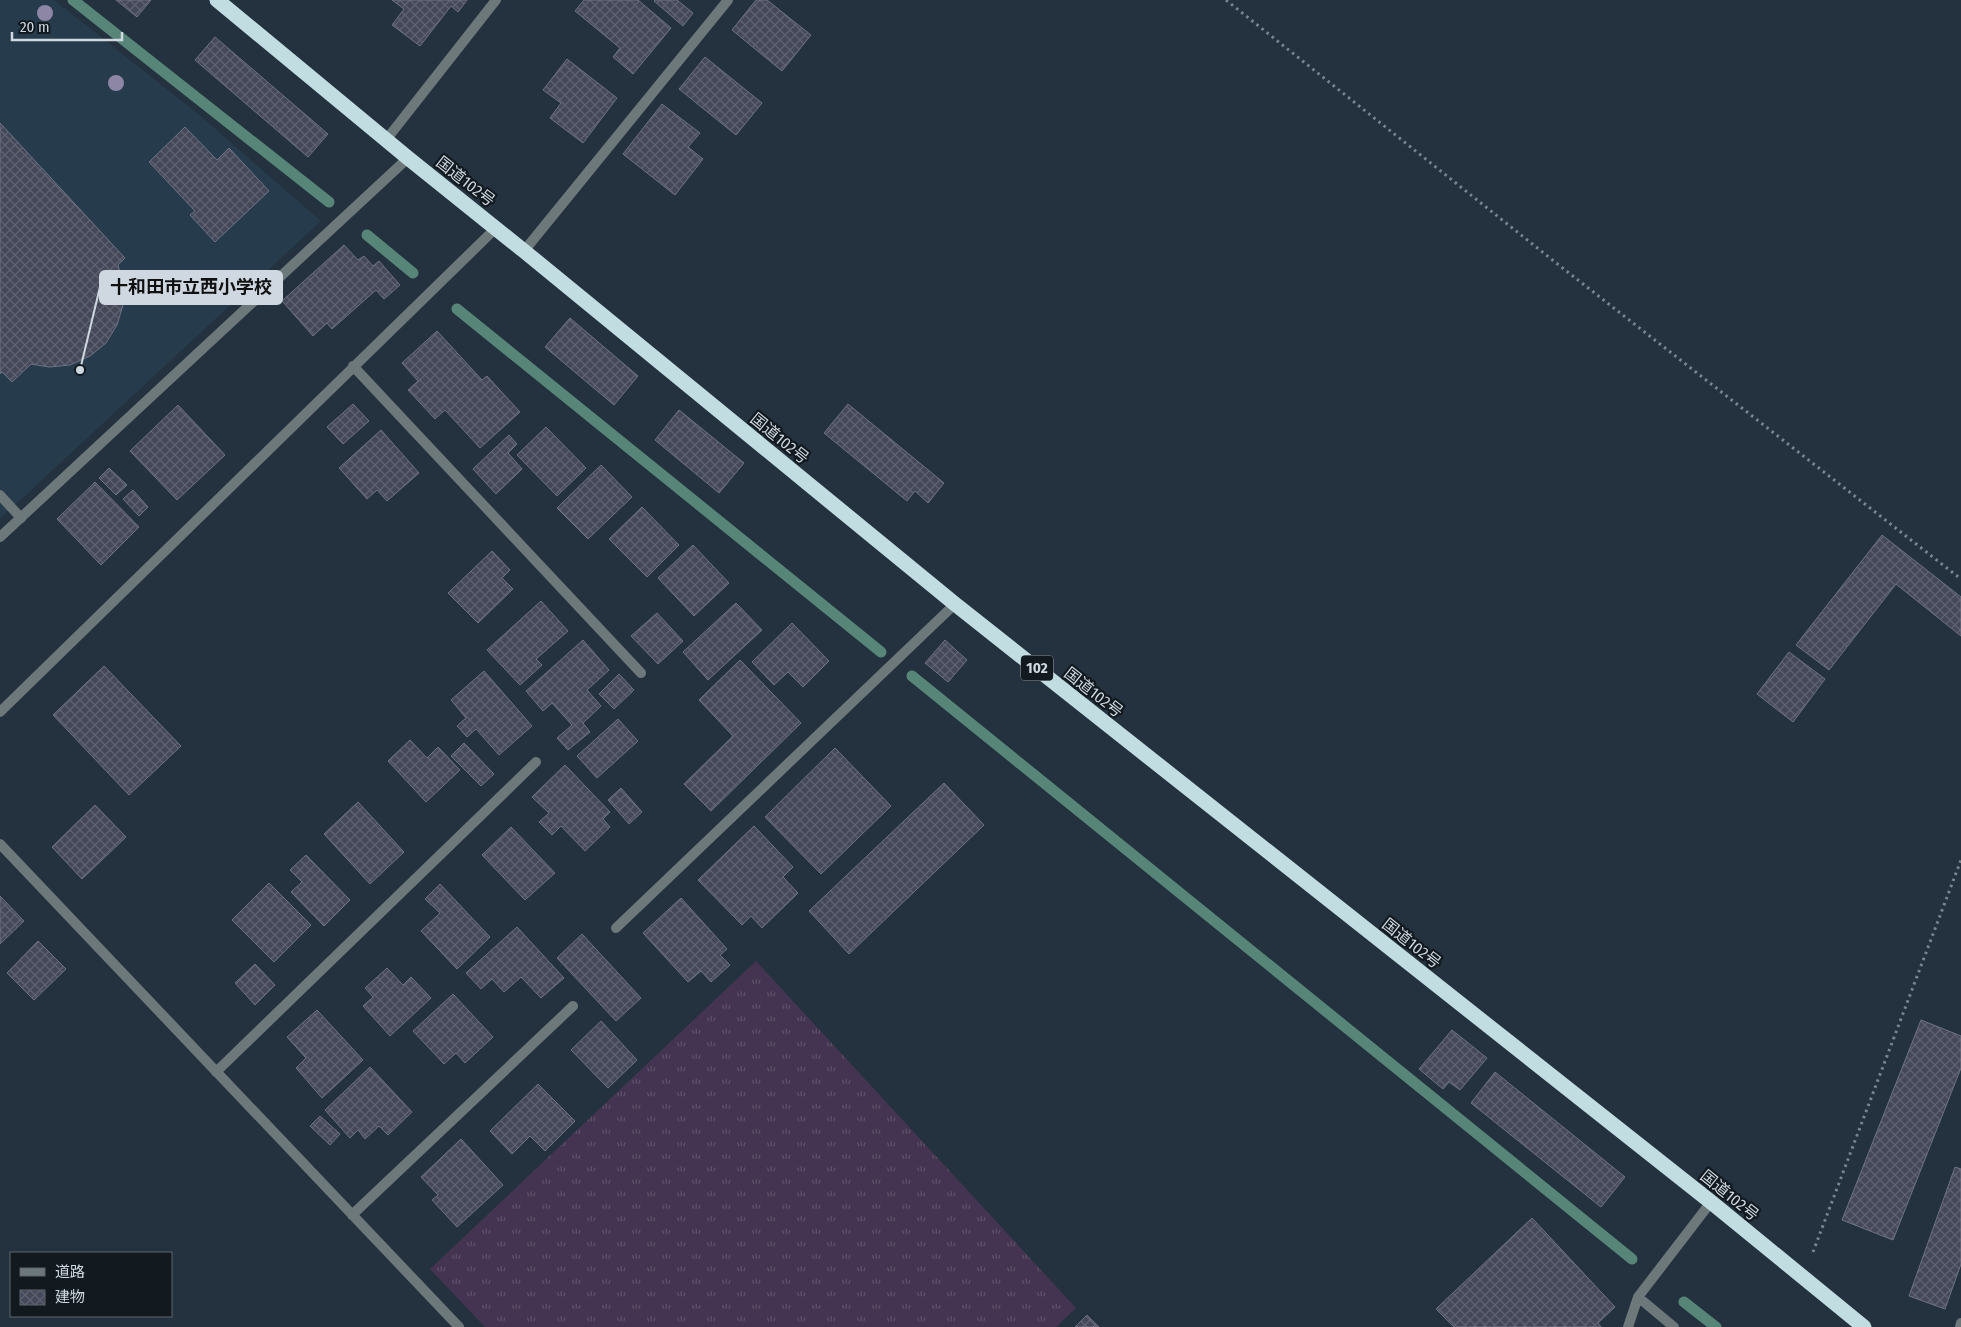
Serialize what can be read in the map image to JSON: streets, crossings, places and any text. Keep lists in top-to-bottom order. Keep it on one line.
{"streets":{"highway":["国道102号","102"]},"places":["十和田市立西小学校"],"legend":["道路","建物"],"scale_bar":"20 m"}
